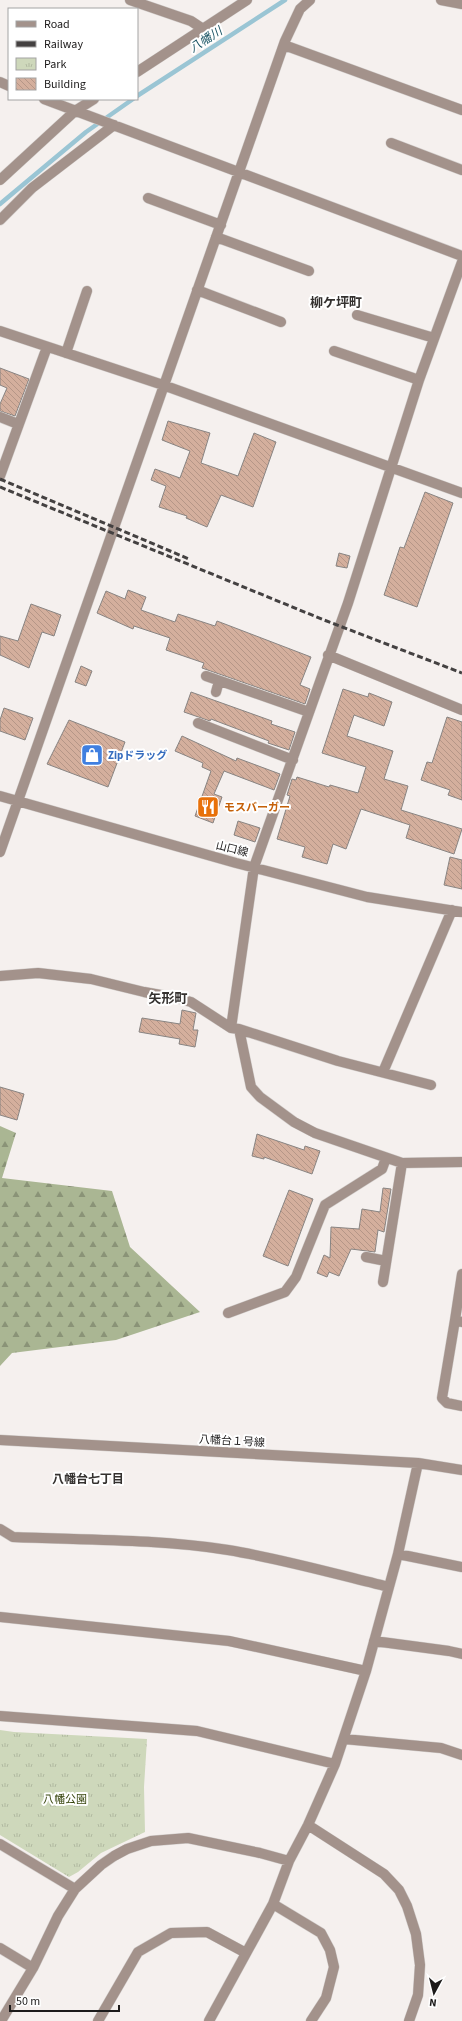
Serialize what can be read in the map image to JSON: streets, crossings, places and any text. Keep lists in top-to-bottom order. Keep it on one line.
{"streets":{"street":["山口線","八幡台１号線"]},"districts":["柳ケ坪町","矢形町","八幡台七丁目"],"water":["八幡川"],"parks":["八幡公園"],"places":{"shop":["Zipドラッグ"],"restaurant":["モスバーガー"]},"legend":["Road","Railway","Park","Building"],"scale_bar":"50 m","north":"bottom"}
